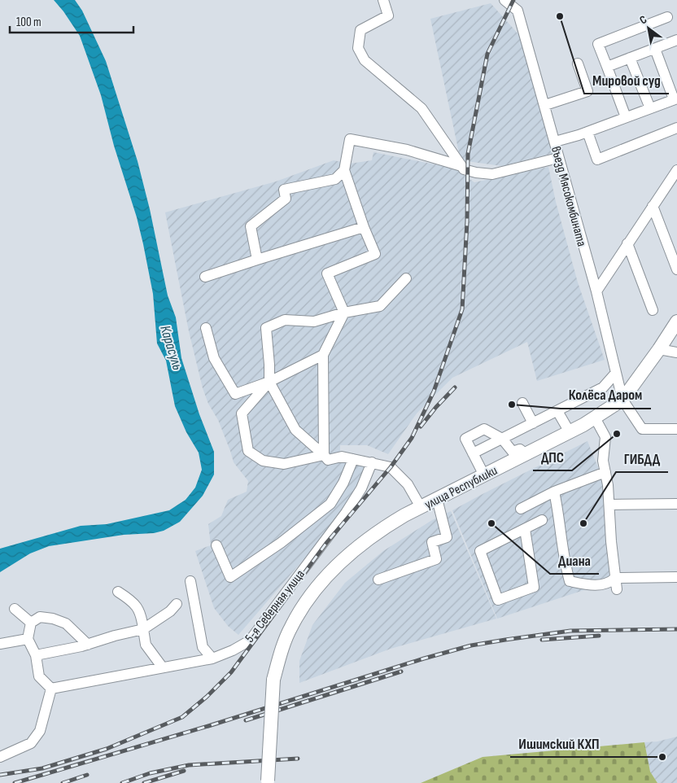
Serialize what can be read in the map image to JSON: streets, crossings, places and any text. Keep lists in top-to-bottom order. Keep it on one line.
{"streets":{"main road":["улица Республики"],"street":["въезд Мясокомбината","5-я Северная улица"]},"crossings":[["въезд Мясокомбината","улица Республики"]],"water":["Карасуль"],"places":["Мировой суд","Колёса Даром","ДПС","Диана","ГИБДД","Ишимский КХП"],"scale_bar":"100 m","north":"top left"}
